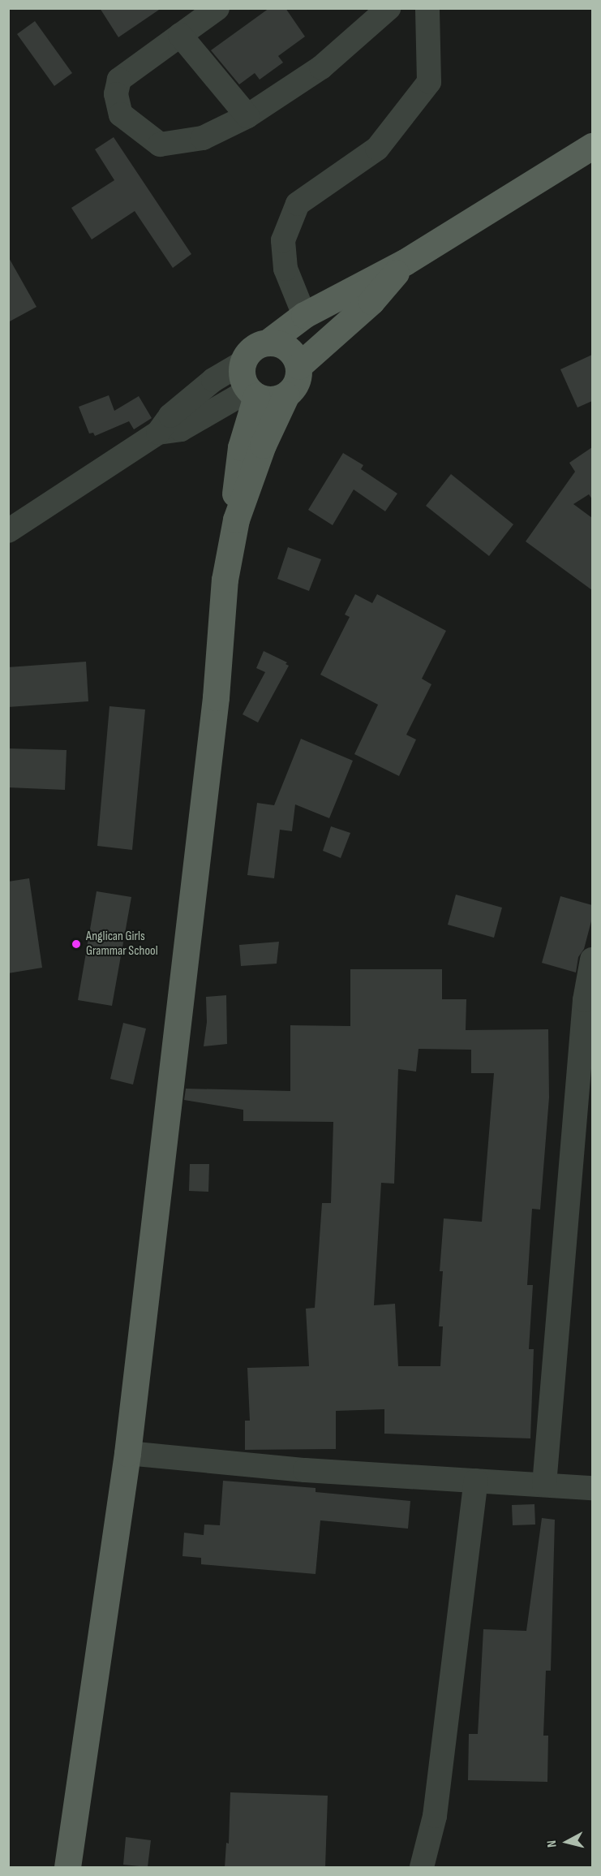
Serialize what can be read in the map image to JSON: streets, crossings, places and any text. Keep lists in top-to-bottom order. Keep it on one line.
{"places":["Anglican Girls Grammar School"],"north":"left"}
